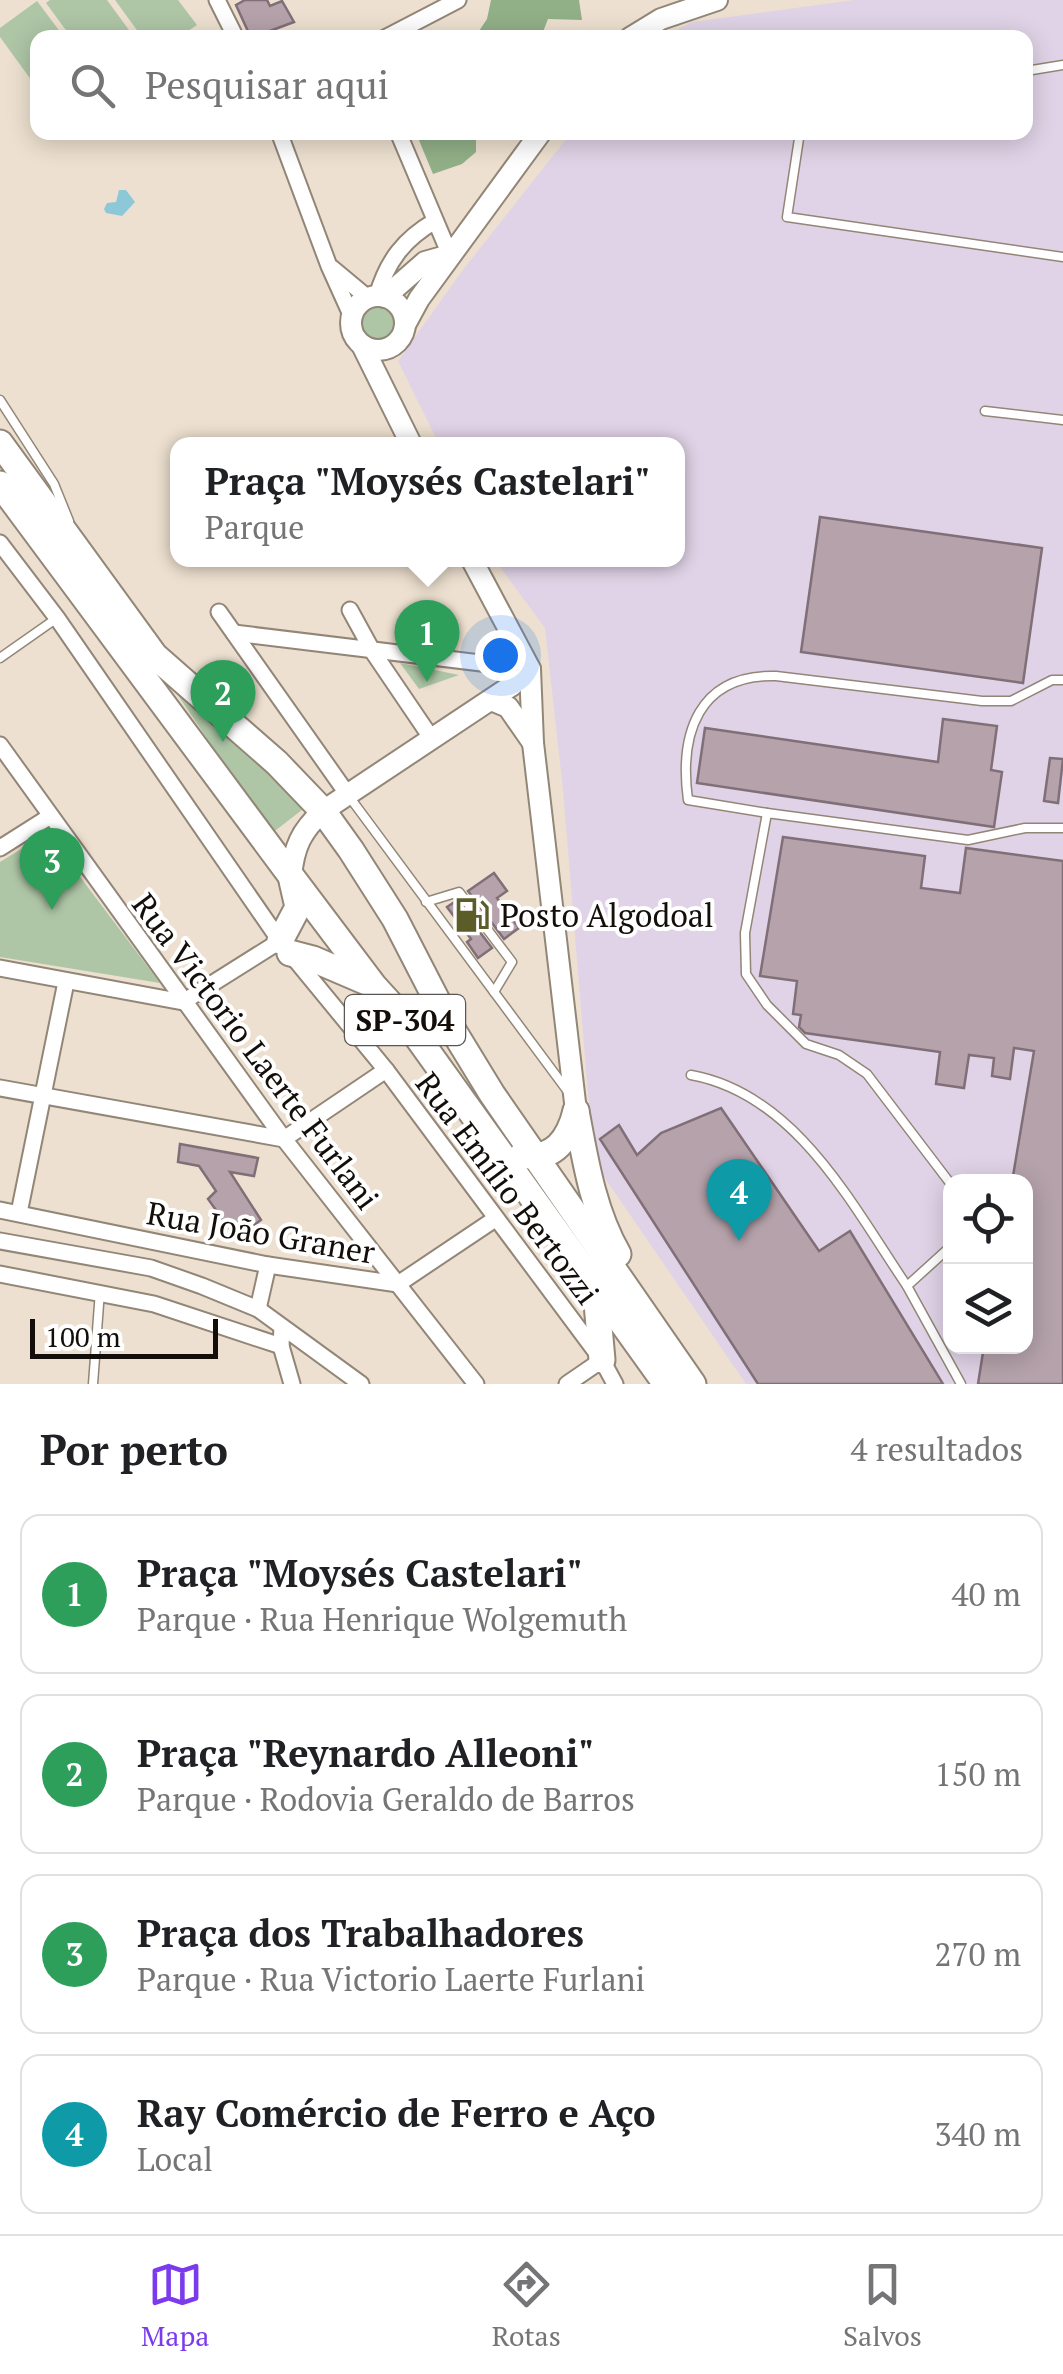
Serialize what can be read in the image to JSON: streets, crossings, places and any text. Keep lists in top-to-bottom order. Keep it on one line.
{"streets":{"highway":["SP-304"],"street":["Rua Victorio Laerte Furlani","Rua Emílio Bertozzi","Rua João Graner"]},"crossings":[["Rua Victorio Laerte Furlani","Rua João Graner"],["Rua Emílio Bertozzi","Rua João Graner"]],"places":{"fuel station":["Posto Algodoal"]},"scale_bar":"100 m","page":{"search":"Pesquisar aqui","popup":["Praça \"Moysés Castelari\"","Parque"],"pins":["1","2","3","4"],"scale":"100 m","heading":["Por perto","4 resultados"],"list":[{"mark":"1","name":"Praça \"Moysés Castelari\"","note":"Parque · Rua Henrique Wolgemuth","value":"40 m"},{"mark":"2","name":"Praça \"Reynardo Alleoni\"","note":"Parque · Rodovia Geraldo de Barros","value":"150 m"},{"mark":"3","name":"Praça dos Trabalhadores","note":"Parque · Rua Victorio Laerte Furlani","value":"270 m"},{"mark":"4","name":"Ray Comércio de Ferro e Aço","note":"Local","value":"340 m"}],"nav":["Mapa","Rotas","Salvos"]}}
